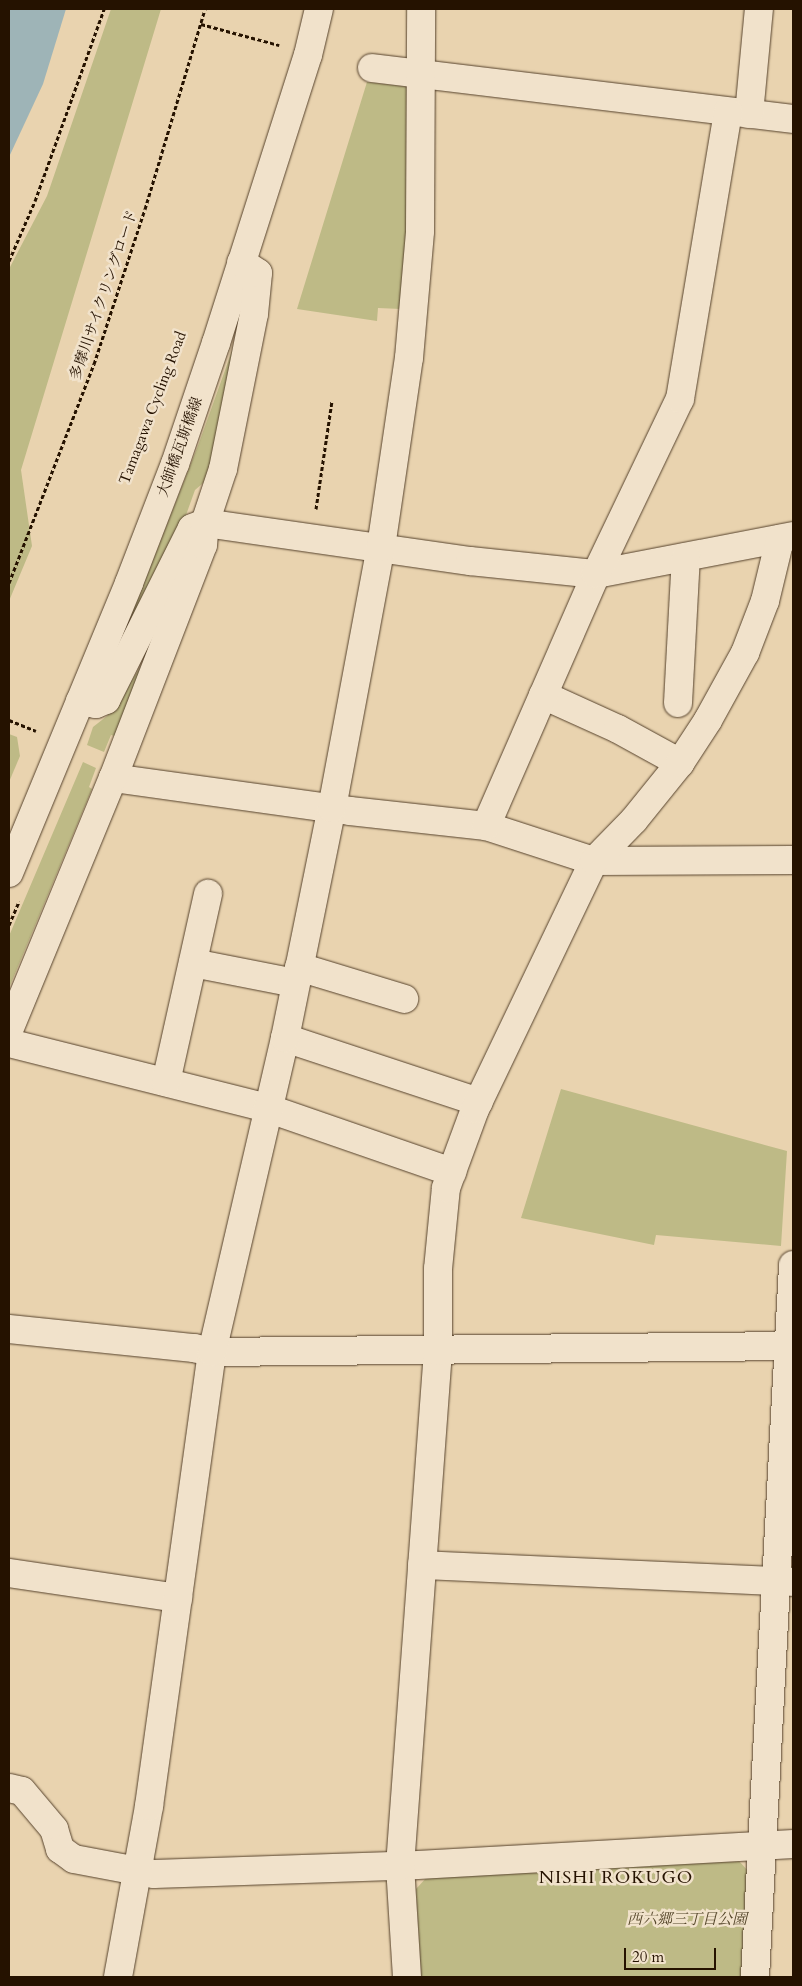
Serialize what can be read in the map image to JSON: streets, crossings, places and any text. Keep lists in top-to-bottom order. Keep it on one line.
{"streets":{"street":["大師橋瓦斯橋線"],"path":["多摩川サイクリングロード"]},"districts":["NISHI ROKUGO"],"parks":["西六郷三丁目公園"],"scale_bar":"20 m"}
